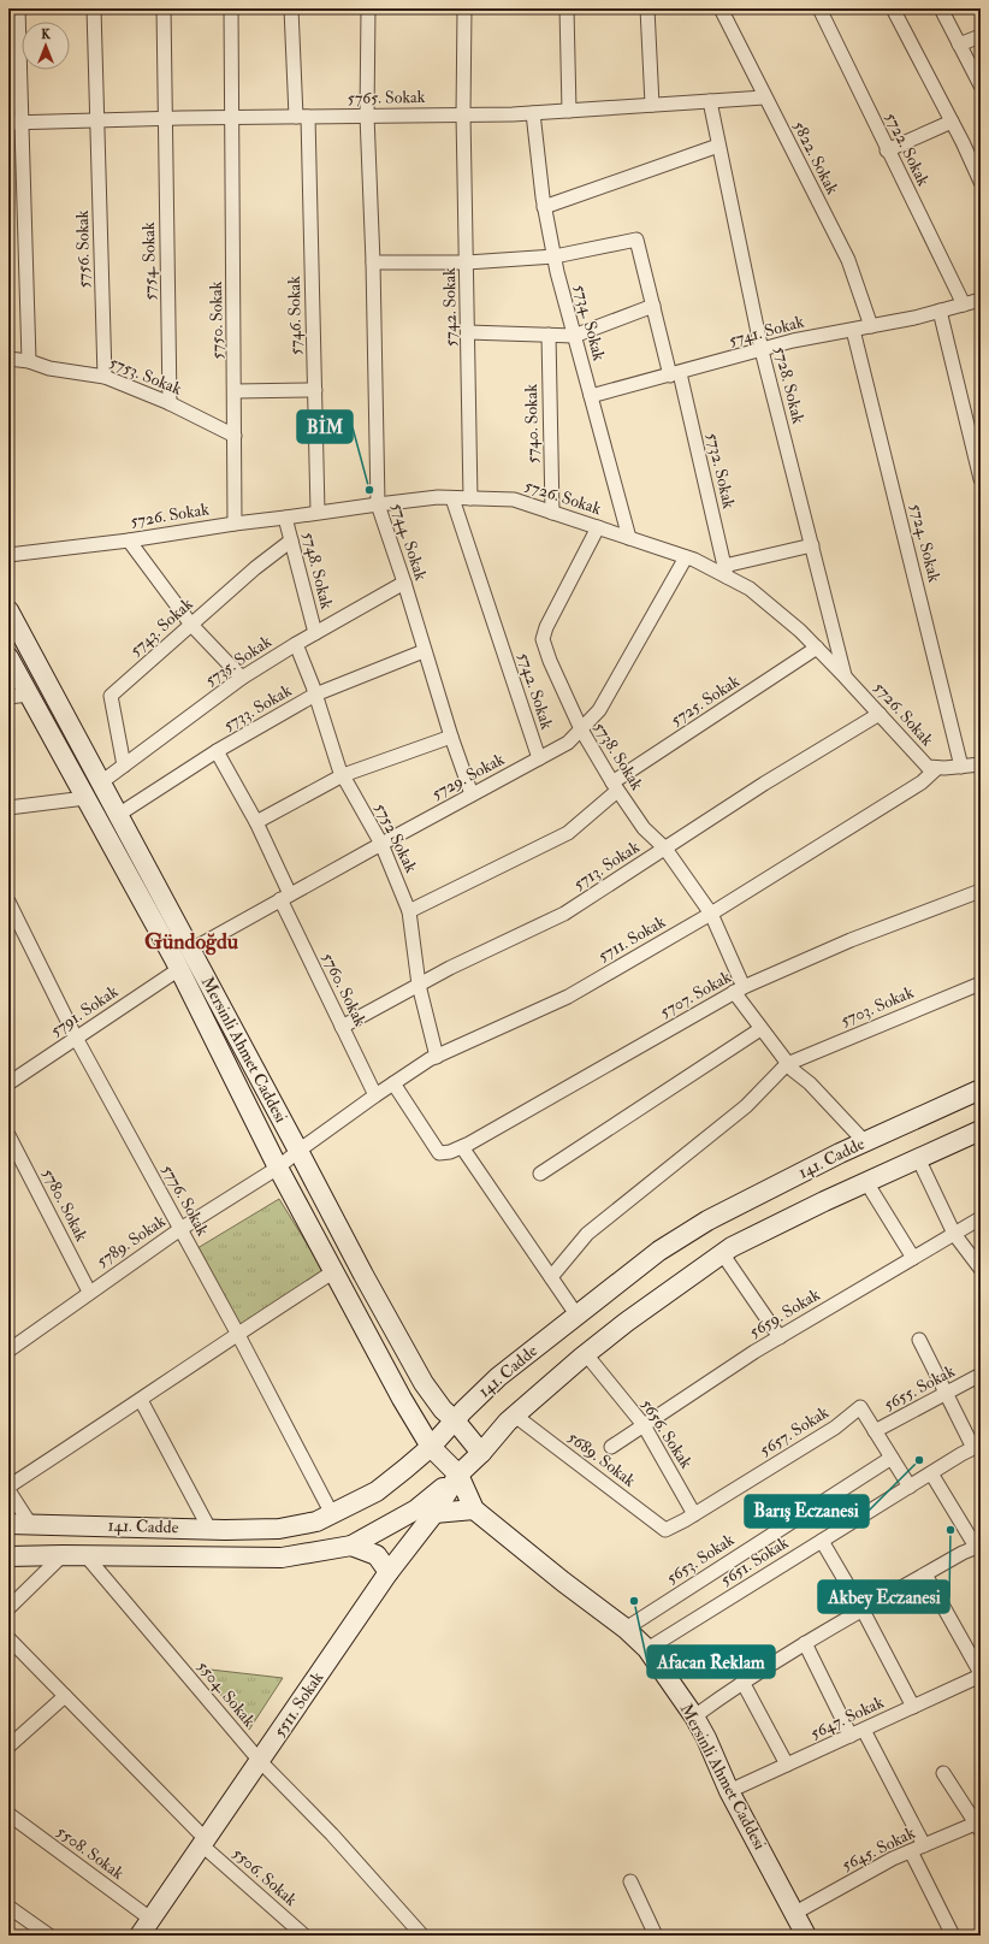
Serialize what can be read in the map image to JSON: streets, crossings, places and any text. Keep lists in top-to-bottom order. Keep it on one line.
{"streets":{"street":["5765. Sokak","5722. Sokak","5822. Sokak","5756. Sokak","5754. Sokak","5742. Sokak","5746. Sokak","5750. Sokak","5734. Sokak","5741. Sokak","5753. Sokak","5728. Sokak","5740. Sokak","5732. Sokak","5726. Sokak","5744. Sokak","5724. Sokak","5748. Sokak","5743. Sokak","5735. Sokak","5725. Sokak","5733. Sokak","5738. Sokak","5729. Sokak","5752 Sokak","5713. Sokak","5711. Sokak","5760. Sokak","5707. Sokak","5703. Sokak","5791. Sokak","Mersinli Ahmet Caddesi","141. Cadde","5776. Sokak","5780. Sokak","5789. Sokak","5659. Sokak","5655. Sokak","5657. Sokak","5656. Sokak","5689. Sokak","5653. Sokak","5651. Sokak","5504. Sokak","5511. Sokak","5647. Sokak","5645. Sokak","5508. Sokak","5506. Sokak"]},"crossings":[["5765. Sokak","5822. Sokak"],["5765. Sokak","5756. Sokak"],["5765. Sokak","5754. Sokak"],["5765. Sokak","5742. Sokak"],["5765. Sokak","5746. Sokak"],["5765. Sokak","5750. Sokak"],["5765. Sokak","5734. Sokak"],["5765. Sokak","5728. Sokak"],["5765. Sokak","5744. Sokak"],["5722. Sokak","5741. Sokak"],["5822. Sokak","5741. Sokak"],["5756. Sokak","5753. Sokak"],["5754. Sokak","5753. Sokak"],["5742. Sokak","5726. Sokak"],["5742. Sokak","5729. Sokak"],["5746. Sokak","5726. Sokak"],["5750. Sokak","5753. Sokak"],["5750. Sokak","5726. Sokak"],["5734. Sokak","5741. Sokak"],["5734. Sokak","5732. Sokak"],["5734. Sokak","5726. Sokak"],["5741. Sokak","5728. Sokak"],["5741. Sokak","5732. Sokak"],["5741. Sokak","5724. Sokak"],["5728. Sokak","5726. Sokak"],["5740. Sokak","5726. Sokak"],["5732. Sokak","5726. Sokak"],["5726. Sokak","5744. Sokak"],["5726. Sokak","5748. Sokak"],["5726. Sokak","5725. Sokak"],["5726. Sokak","5738. Sokak"],["5726. Sokak","5729. Sokak"],["5726. Sokak","5713. Sokak"],["5726. Sokak","5711. Sokak"],["5744. Sokak","5735. Sokak"],["5744. Sokak","5733. Sokak"],["5744. Sokak","5729. Sokak"],["5748. Sokak","5743. Sokak"],["5748. Sokak","5735. Sokak"],["5743. Sokak","5735. Sokak"],["5735. Sokak","5752 Sokak"],["5735. Sokak","Mersinli Ahmet Caddesi"],["5725. Sokak","5738. Sokak"],["5725. Sokak","5752 Sokak"],["5733. Sokak","5752 Sokak"],["5733. Sokak","5760. Sokak"],["5733. Sokak","Mersinli Ahmet Caddesi"],["5738. Sokak","5729. Sokak"],["5738. Sokak","5713. Sokak"],["5738. Sokak","5711. Sokak"],["5738. Sokak","5707. Sokak"],["5738. Sokak","5703. Sokak"],["5738. Sokak","141. Cadde"],["5729. Sokak","5752 Sokak"],["5729. Sokak","5760. Sokak"],["5729. Sokak","Mersinli Ahmet Caddesi"],["5752 Sokak","5713. Sokak"],["5752 Sokak","5711. Sokak"],["5713. Sokak","5760. Sokak"],["5711. Sokak","5760. Sokak"],["5711. Sokak","5707. Sokak"],["5711. Sokak","Mersinli Ahmet Caddesi"],["5711. Sokak","5789. Sokak"],["5791. Sokak","Mersinli Ahmet Caddesi"],["5791. Sokak","5776. Sokak"],["Mersinli Ahmet Caddesi","141. Cadde"],["Mersinli Ahmet Caddesi","5789. Sokak"],["Mersinli Ahmet Caddesi","5653. Sokak"],["Mersinli Ahmet Caddesi","5651. Sokak"],["Mersinli Ahmet Caddesi","5511. Sokak"],["Mersinli Ahmet Caddesi","5647. Sokak"],["Mersinli Ahmet Caddesi","5645. Sokak"],["141. Cadde","5776. Sokak"],["141. Cadde","5504. Sokak"],["141. Cadde","5511. Sokak"],["5776. Sokak","5789. Sokak"],["5780. Sokak","5789. Sokak"],["5659. Sokak","5656. Sokak"],["5655. Sokak","5657. Sokak"],["5657. Sokak","5656. Sokak"],["5657. Sokak","5689. Sokak"],["5657. Sokak","5653. Sokak"],["5657. Sokak","5651. Sokak"],["5504. Sokak","5511. Sokak"],["5511. Sokak","5508. Sokak"],["5511. Sokak","5506. Sokak"]],"districts":["Gündoğdu"],"places":["BİM","Barış Eczanesi","Akbey Eczanesi","Afacan Reklam"],"north":"top"}
